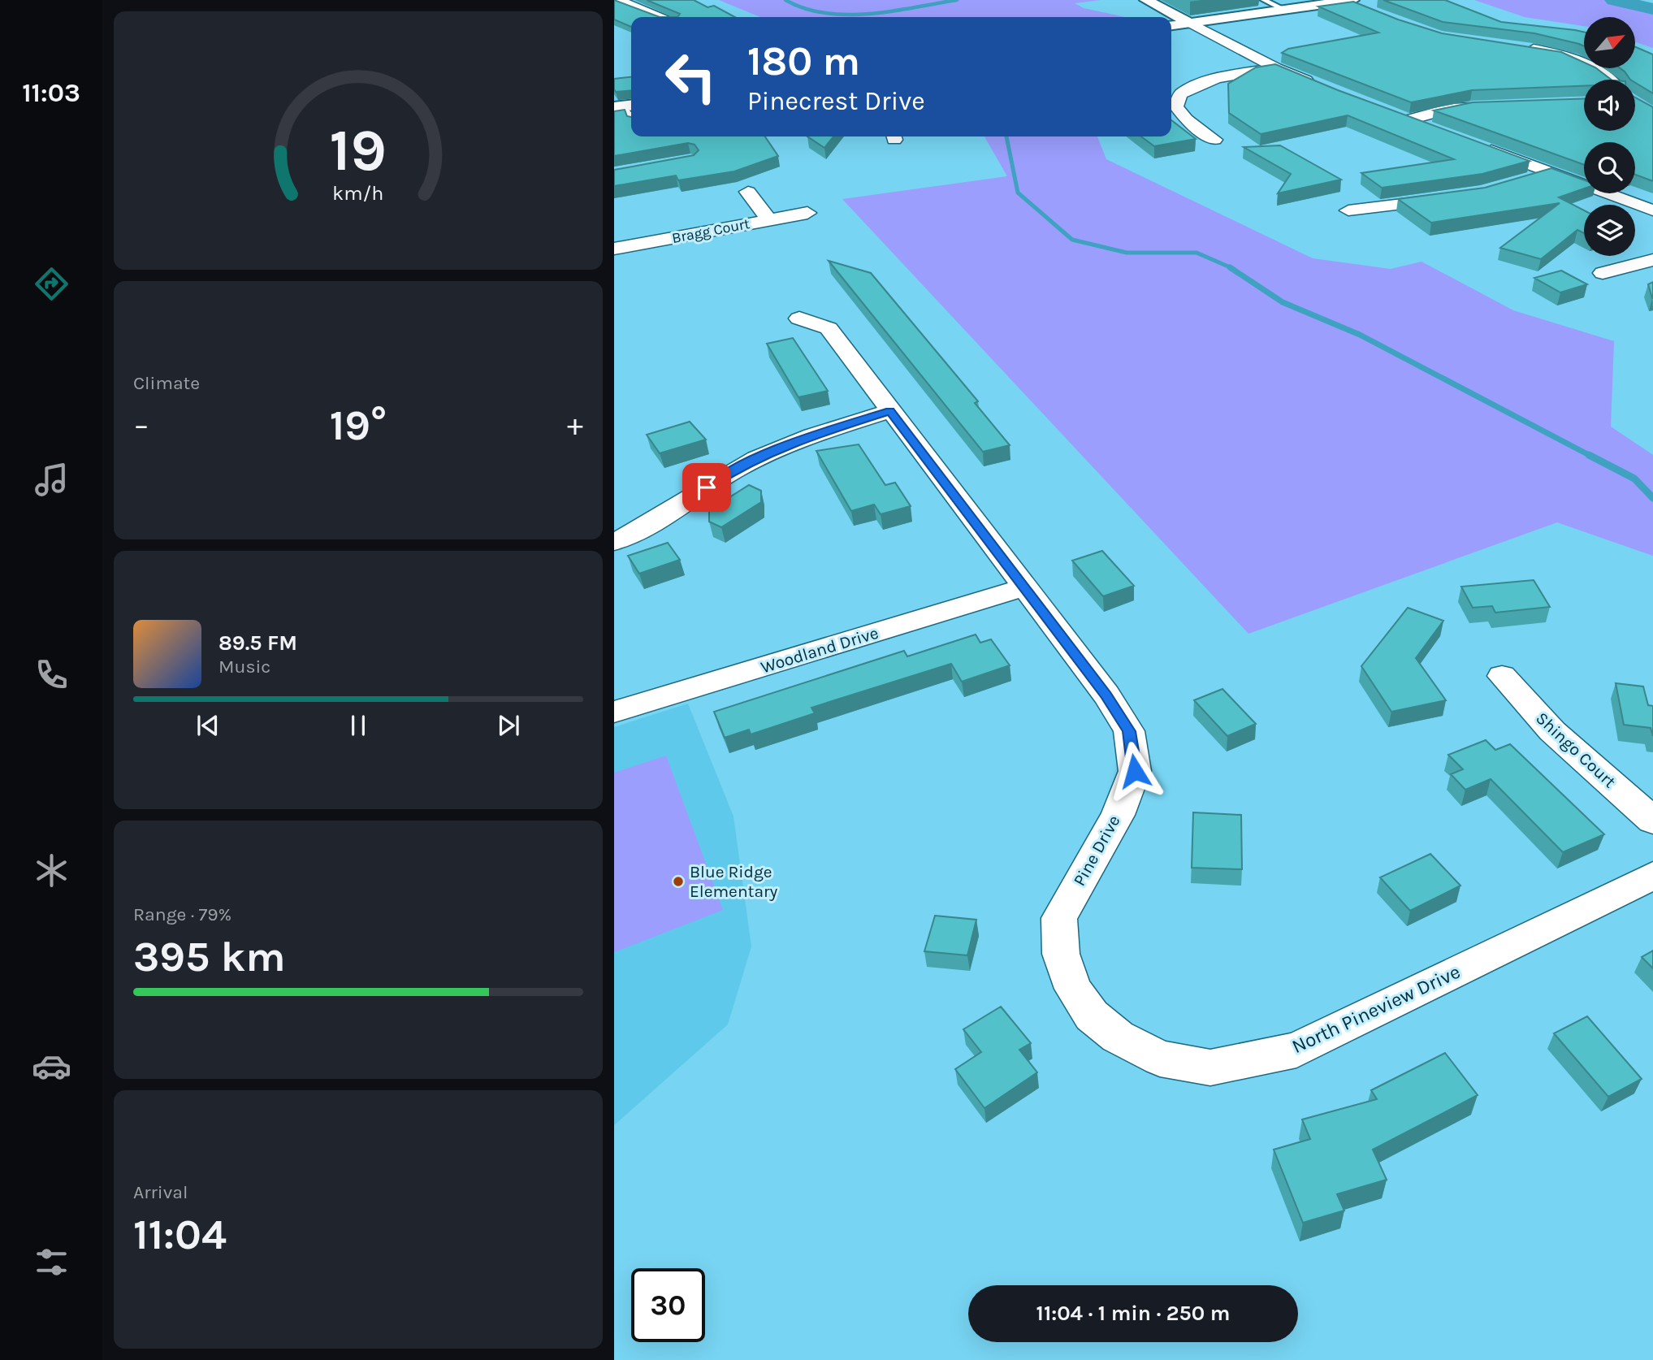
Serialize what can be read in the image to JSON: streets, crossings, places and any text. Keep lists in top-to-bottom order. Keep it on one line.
{"streets":{"street":["Bragg Court","Woodland Drive","Shingo Court","Pine Drive","North Pineview Drive"]},"crossings":[["Woodland Drive","Pine Drive"],["Pine Drive","North Pineview Drive"]],"places":["Blue Ridge Elementary"],"north":"top right","page":{"tabs":"11:03","turn":["180 m","Pinecrest Drive"],"tile":["Climate",["Range · 79%","395 km"],["Arrival","11:04"]],"heat":["−","19°","+"],"song":["89.5 FM","Music"],"limit":"30","trip":"11:04 · 1 min · 250 m","gauge":["19","km/h"]}}
